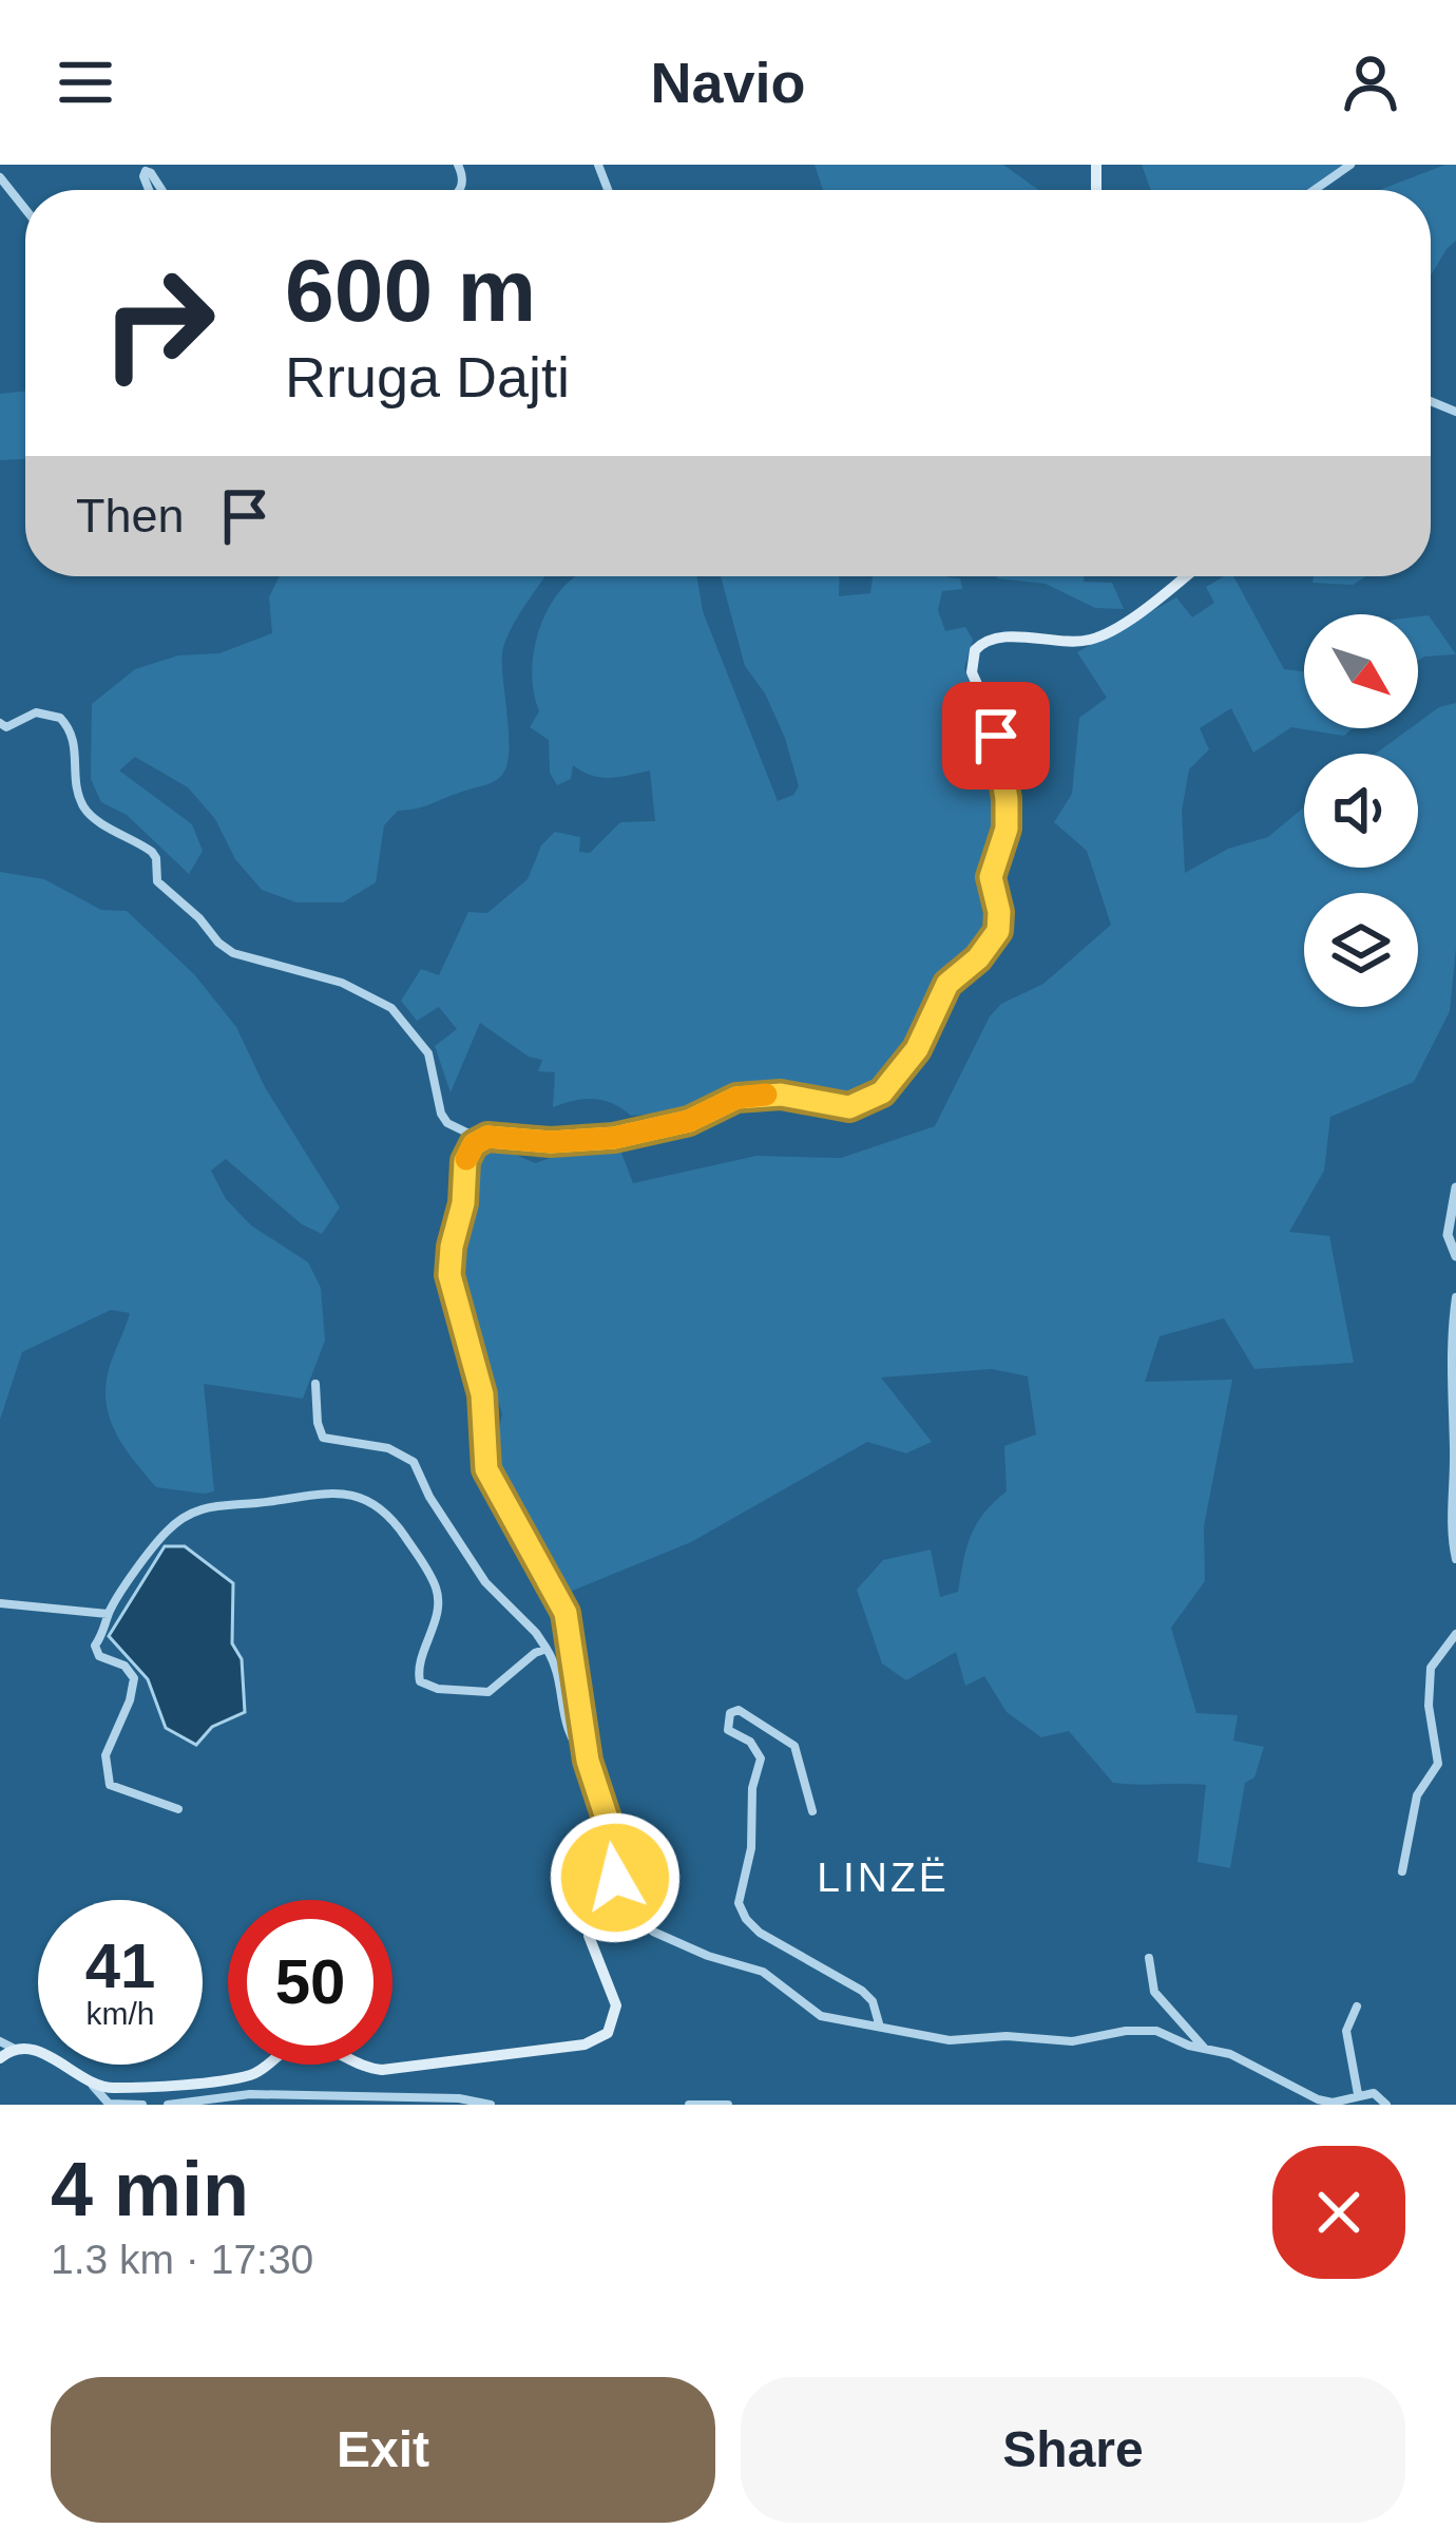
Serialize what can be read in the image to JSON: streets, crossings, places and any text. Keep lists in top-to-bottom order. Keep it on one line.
{"districts":["LINZË"],"north":"bottom right","page":{"header":"Navio","turn":["600 m","Rruga Dajti"],"then":"Then","speed":"41 km/h","limit":"50","heading":["4 min","1.3 km · 17:30"],"buttons":["Exit","Share"]}}
